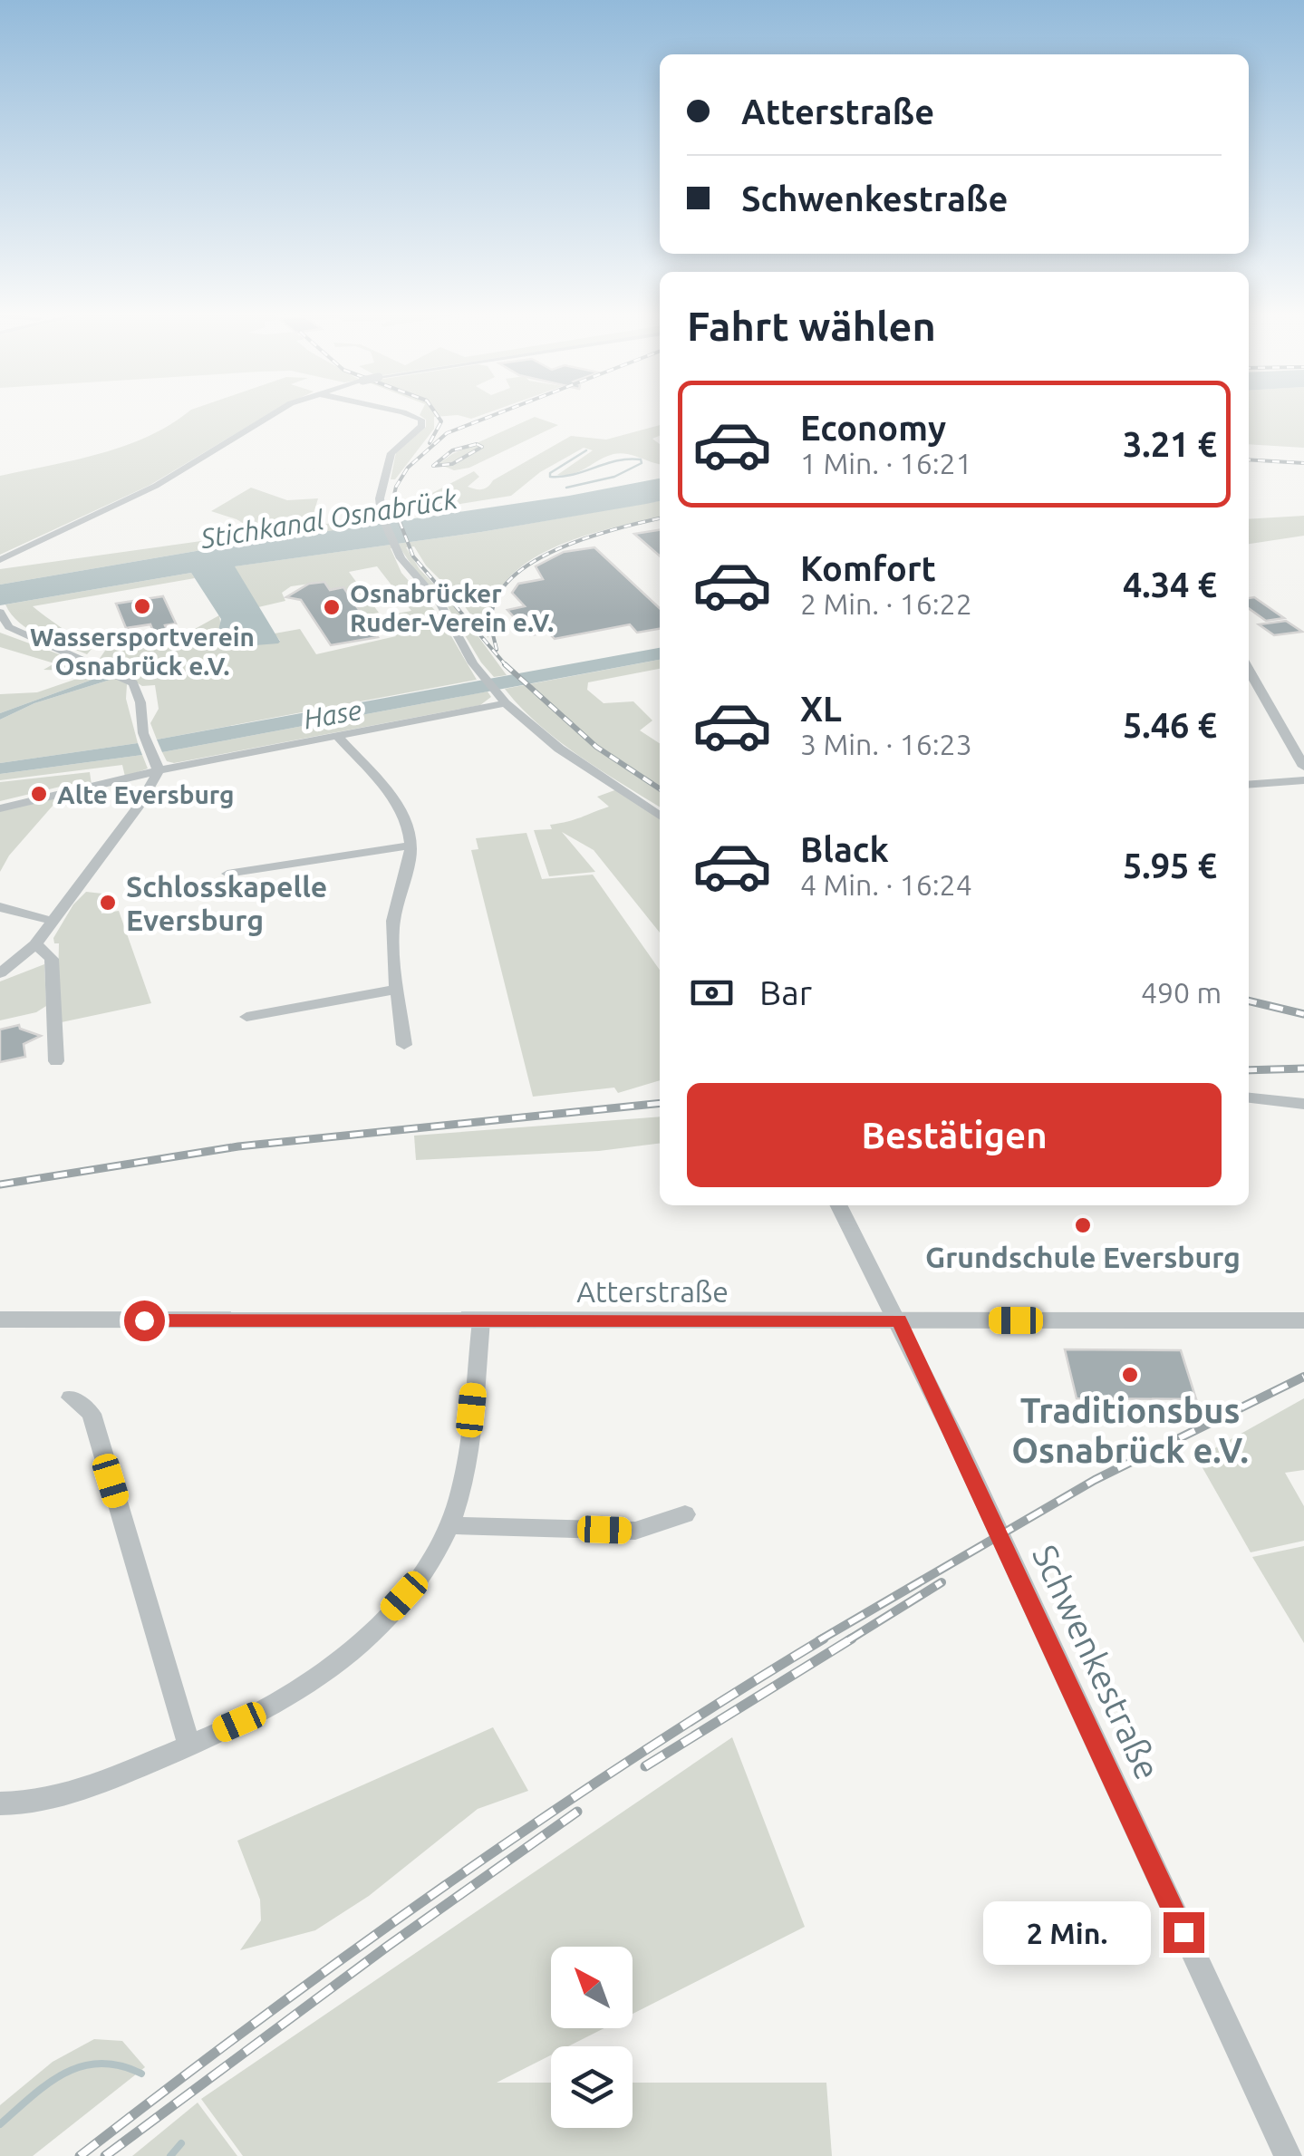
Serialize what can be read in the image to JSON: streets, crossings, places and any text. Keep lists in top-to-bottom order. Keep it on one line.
{"streets":{"street":["Atterstraße","Schwenkestraße"]},"crossings":[["Atterstraße","Schwenkestraße"]],"water":["Stichkanal Osnabrück","Hase"],"places":["Wassersportverein Osnabrück e.V.","Osnabrücker Ruder-Verein e.V.","Alte Eversburg","Schlosskapelle Eversburg","Grundschule Eversburg","Traditionsbus Osnabrück e.V."],"north":"top left","page":{"banner":["Atterstraße","Schwenkestraße"],"heading":"Fahrt wählen","list":[{"name":"Economy","note":"1 Min. · 16:21","value":"3.21 €"},{"name":"Komfort","note":"2 Min. · 16:22","value":"4.34 €"},{"name":"XL","note":"3 Min. · 16:23","value":"5.46 €"},{"name":"Black","note":"4 Min. · 16:24","value":"5.95 €"}],"pay":["Bar","490 m"],"buttons":"Bestätigen","bubble":"2 Min."}}
